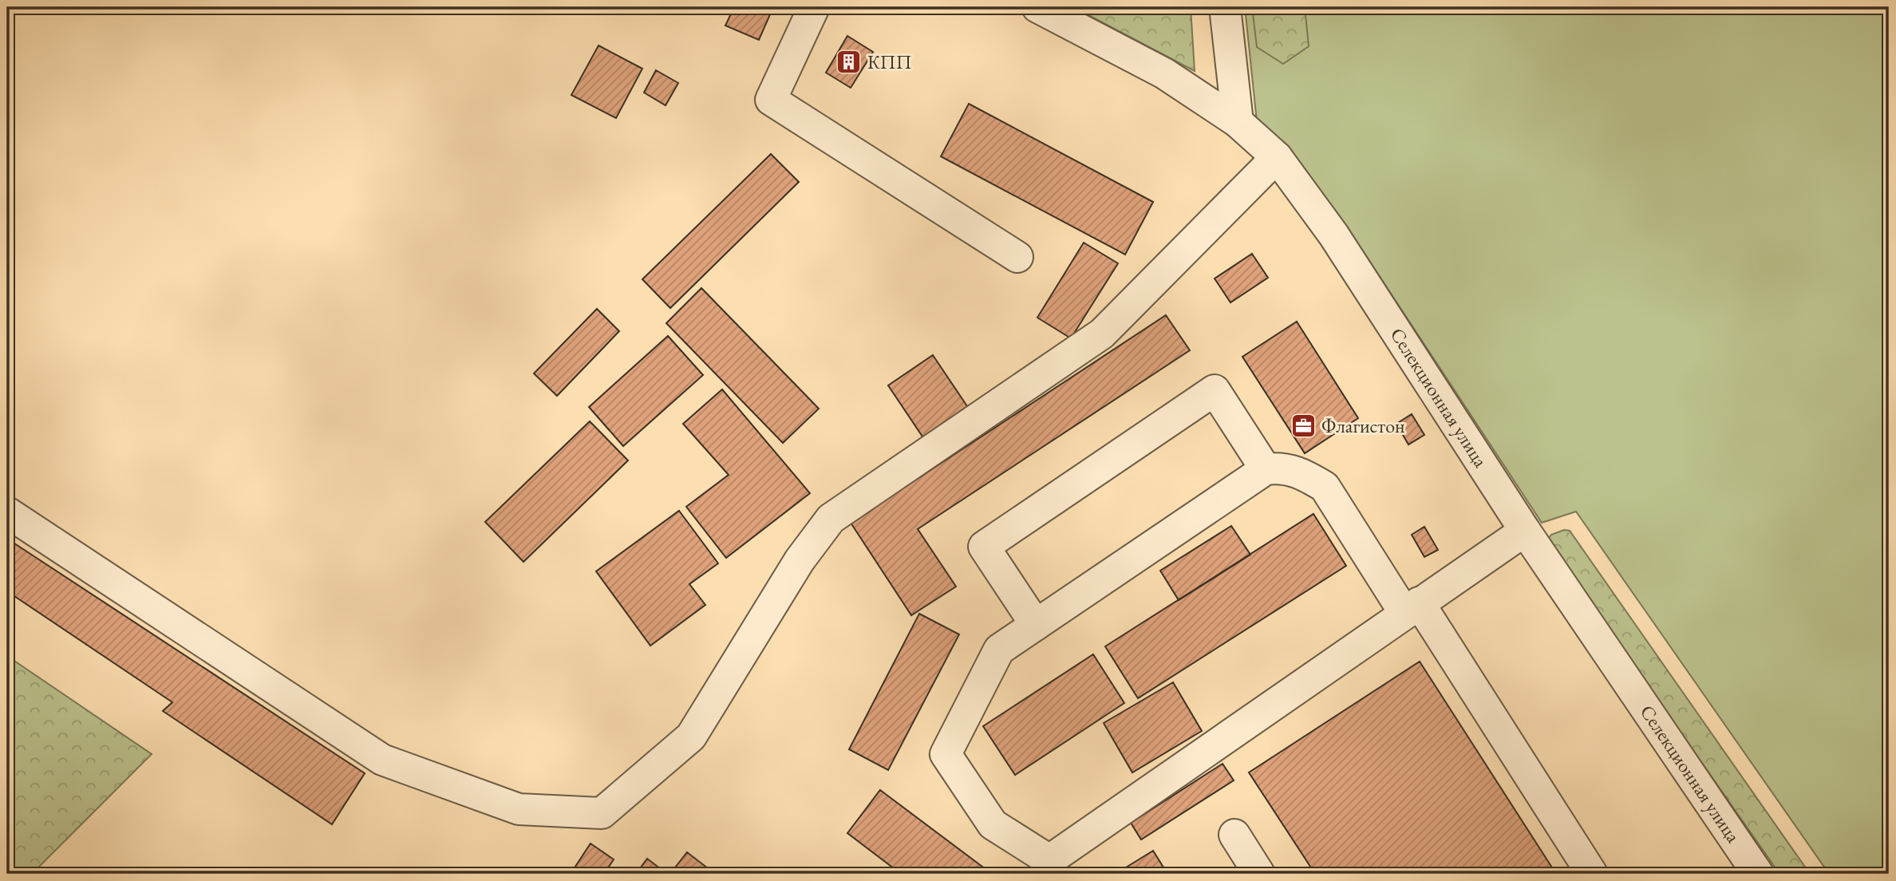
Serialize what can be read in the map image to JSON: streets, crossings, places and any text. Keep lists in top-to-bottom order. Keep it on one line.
{"streets":{"street":["Селекционная улица"]},"places":{"building":["КПП"],"office":["Флагистон"]}}
